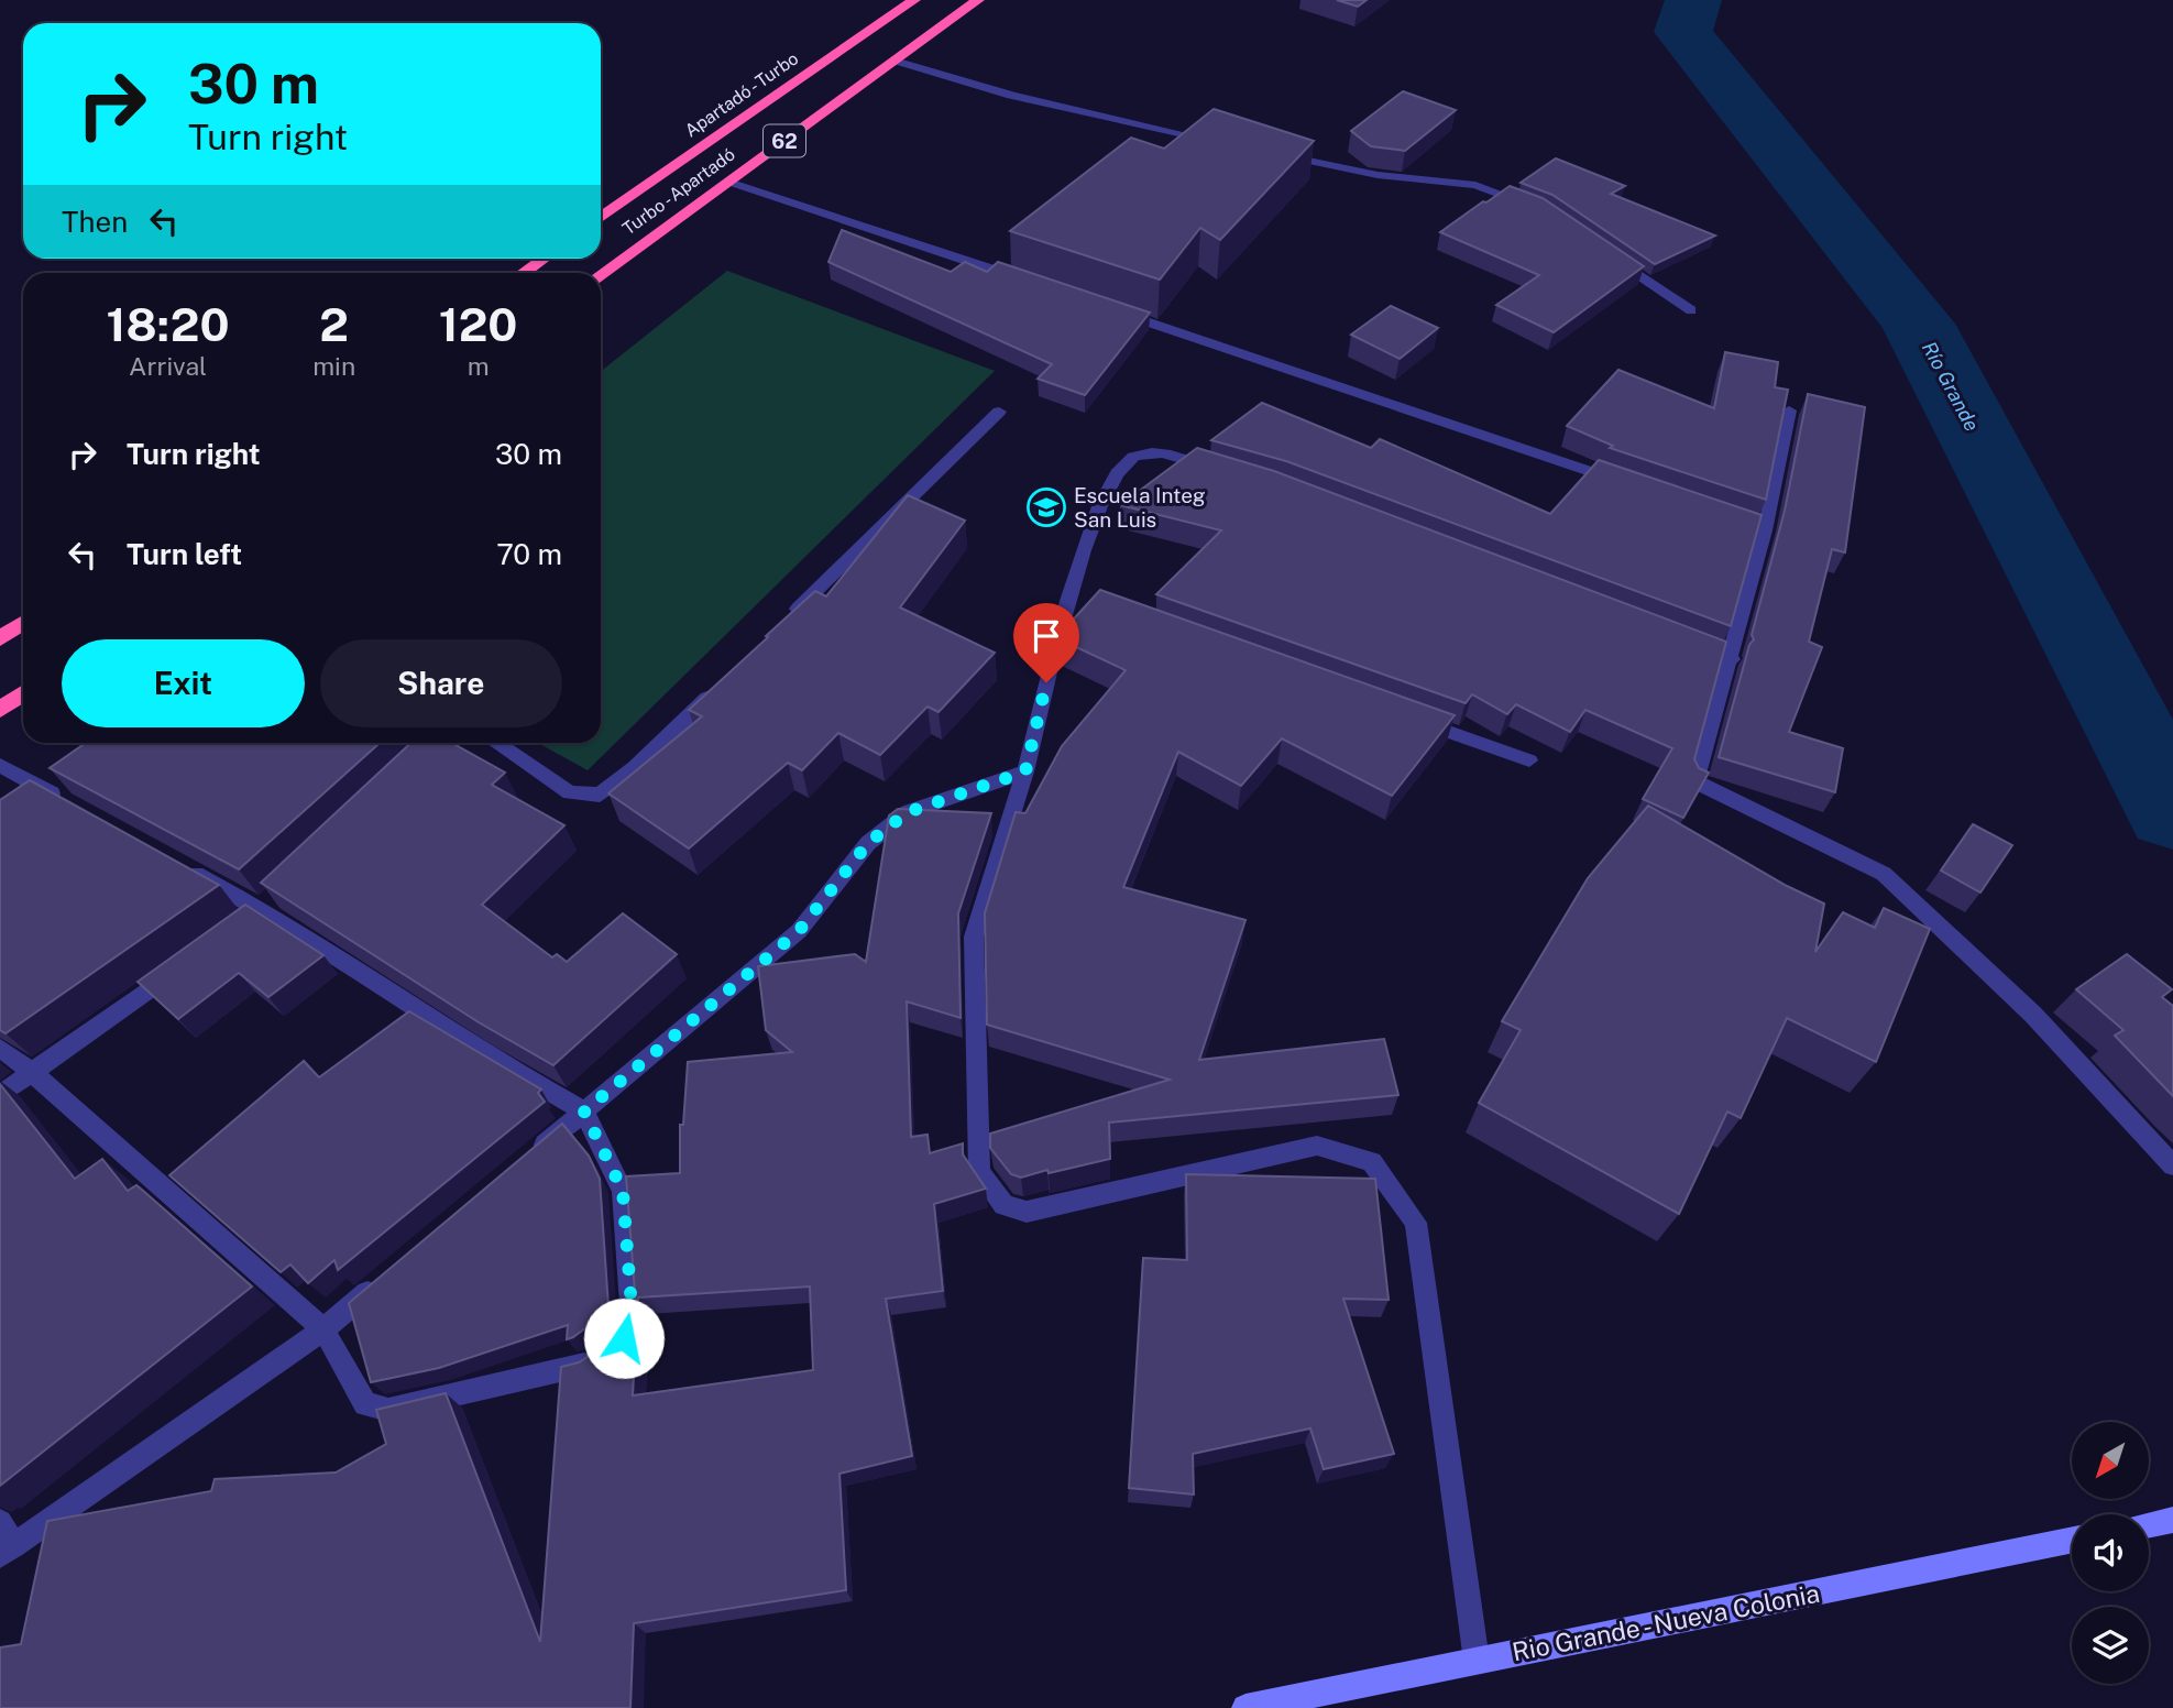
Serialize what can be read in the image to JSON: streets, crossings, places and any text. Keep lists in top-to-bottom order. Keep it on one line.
{"streets":{"highway":["Apartadó - Turbo","62","Turbo - Apartadó"],"street":["Rio Grande - Nueva Colonia"]},"water":["Río Grande"],"places":{"school or university":["Escuela Integ San Luis"]},"north":"bottom left","page":{"turn":["30 m","Turn right"],"then":"Then","eta":["18:20","Arrival","2","min","120","m"],"list":[{"name":"Turn right","value":"30 m"},{"name":"Turn left","value":"70 m"}],"buttons":["Exit","Share"]}}
